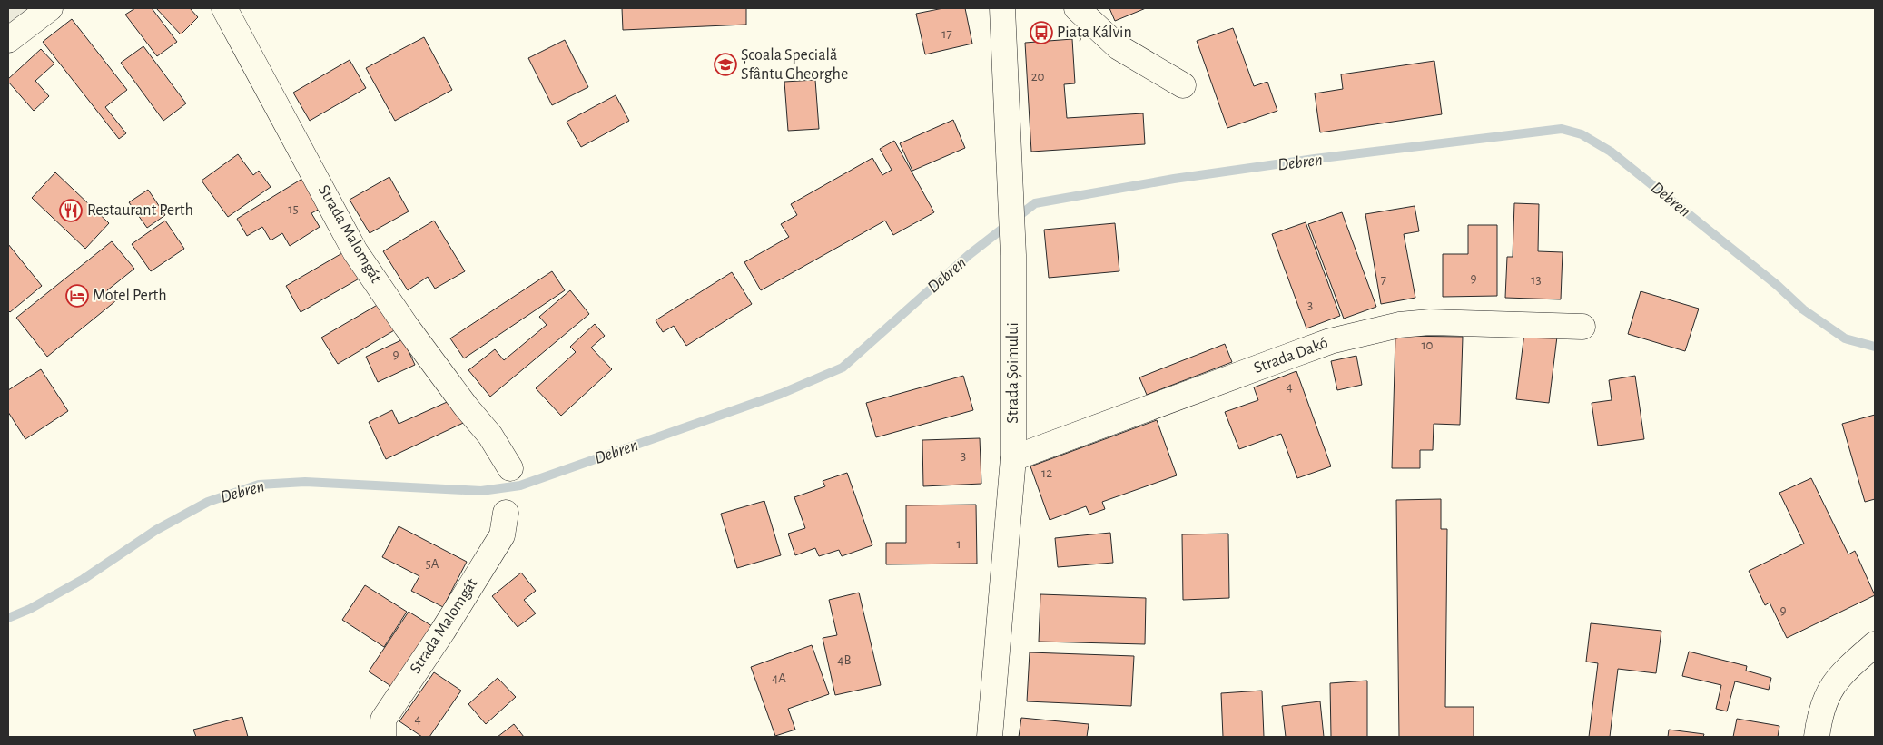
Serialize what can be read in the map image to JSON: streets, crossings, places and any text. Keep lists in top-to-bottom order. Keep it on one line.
{"streets":{"street":["Strada Malomgát","Strada Dakó","Strada Șoimului"]},"crossings":[["Strada Dakó","Strada Șoimului"]],"water":["Debren"],"places":{"bus stop":["Piața Kálvin"],"school or university":["Școala Specială Sfântu Gheorghe"],"restaurant":["Restaurant Perth"],"hotel":["Motel Perth"]},"house_numbers":["17","20","15","9","7","13","3","10","9","4","3","12","1","5A","9","4B","4A","4"]}
